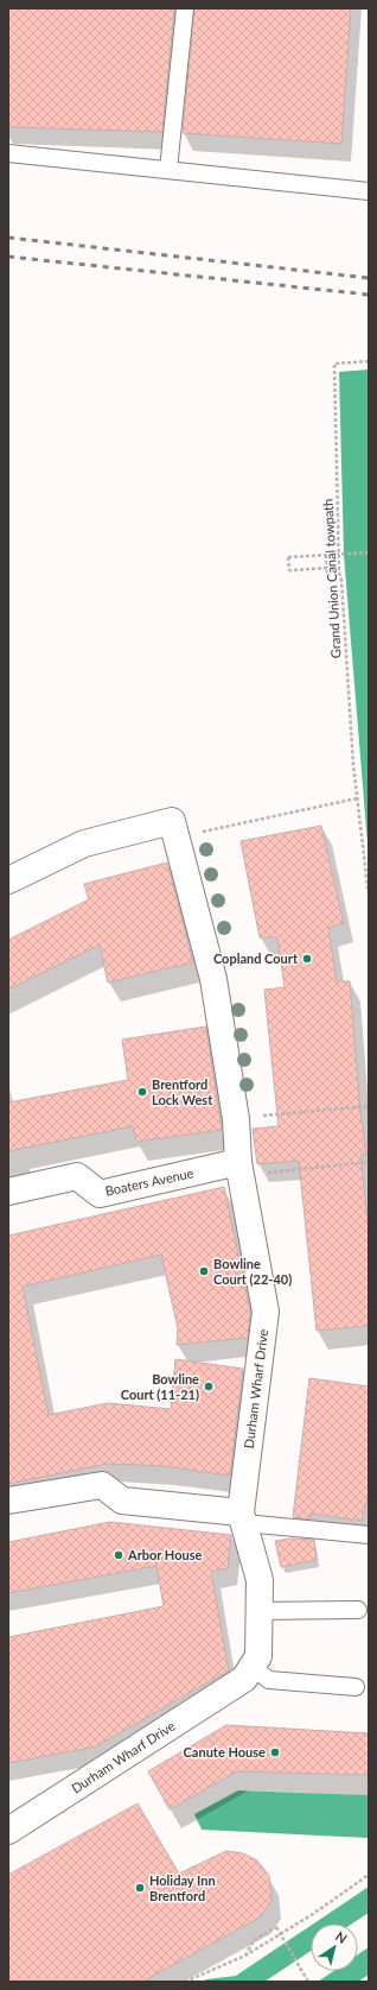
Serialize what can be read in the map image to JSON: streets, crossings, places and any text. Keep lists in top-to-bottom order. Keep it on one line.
{"streets":{"street":["Boaters Avenue","Durham Wharf Drive"],"path":["Grand Union Canal towpath"]},"crossings":[["Boaters Avenue","Durham Wharf Drive"]],"places":["Copland Court","Brentford Lock West","Bowline Court (22-40)","Bowline Court (11-21)","Arbor House","Canute House","Holiday Inn Brentford"],"north":"top right"}
